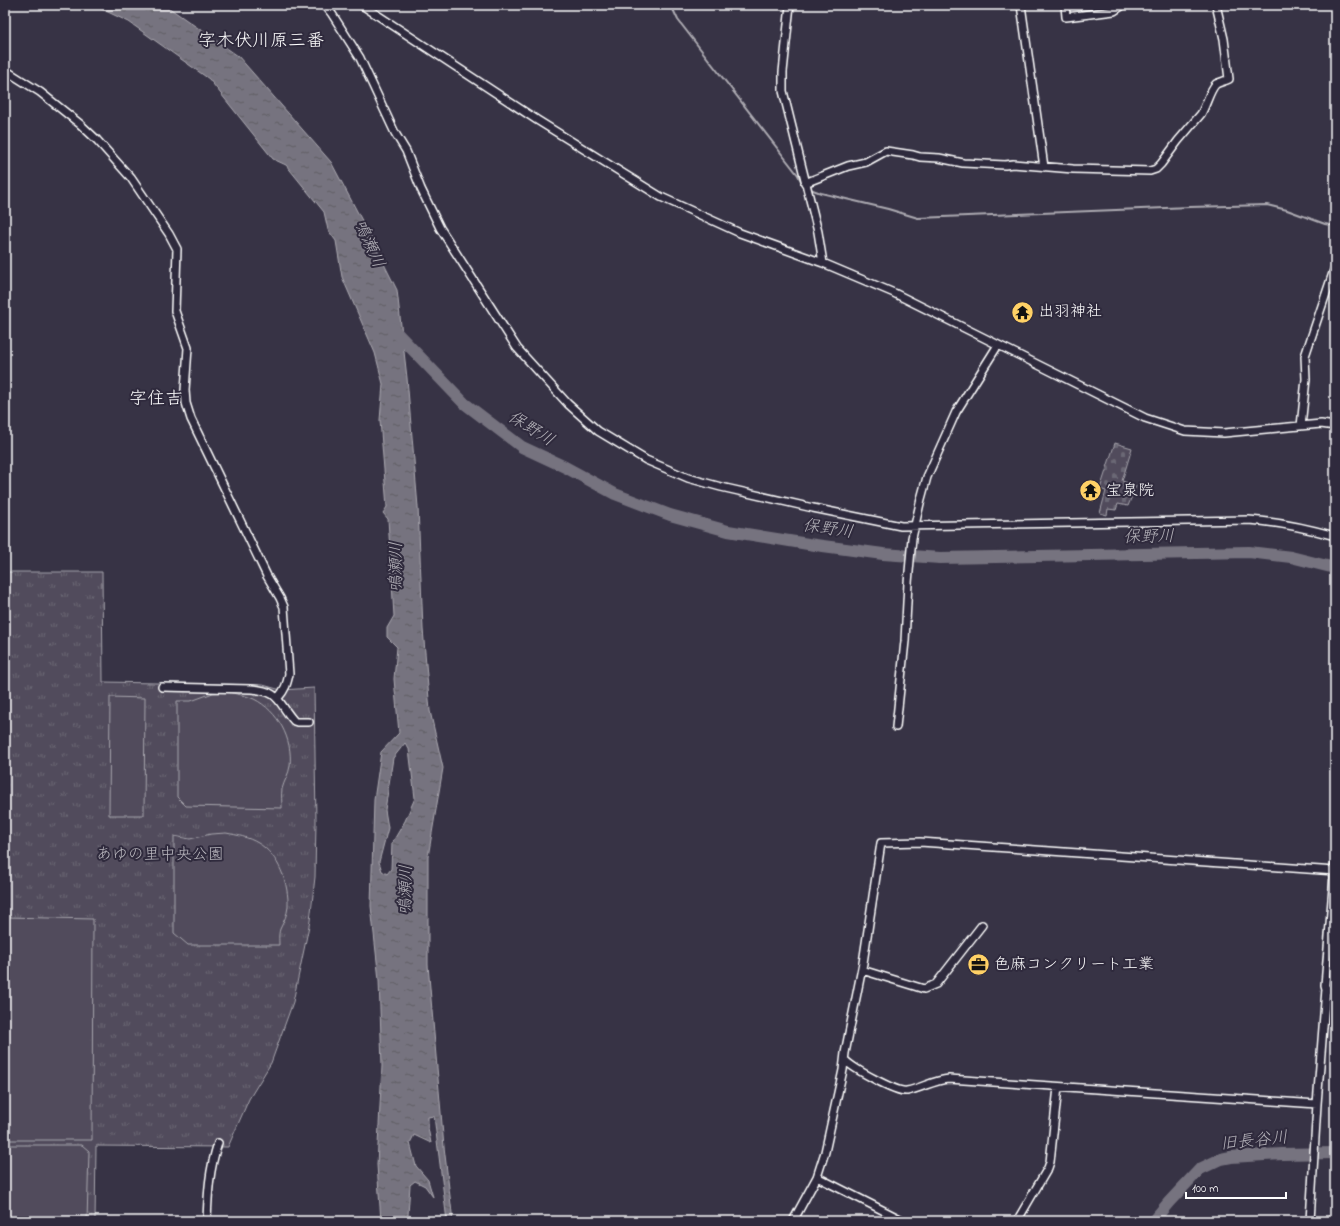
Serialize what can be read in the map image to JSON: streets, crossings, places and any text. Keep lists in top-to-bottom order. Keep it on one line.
{"districts":["字木伏川原三番","字住吉"],"water":["鳴瀬川","保野川","旧長谷川"],"parks":["あゆの里中央公園"],"places":{"temple":["出羽神社","宝泉院"],"office":["色麻コンクリート工業"]},"scale_bar":"100 m"}
